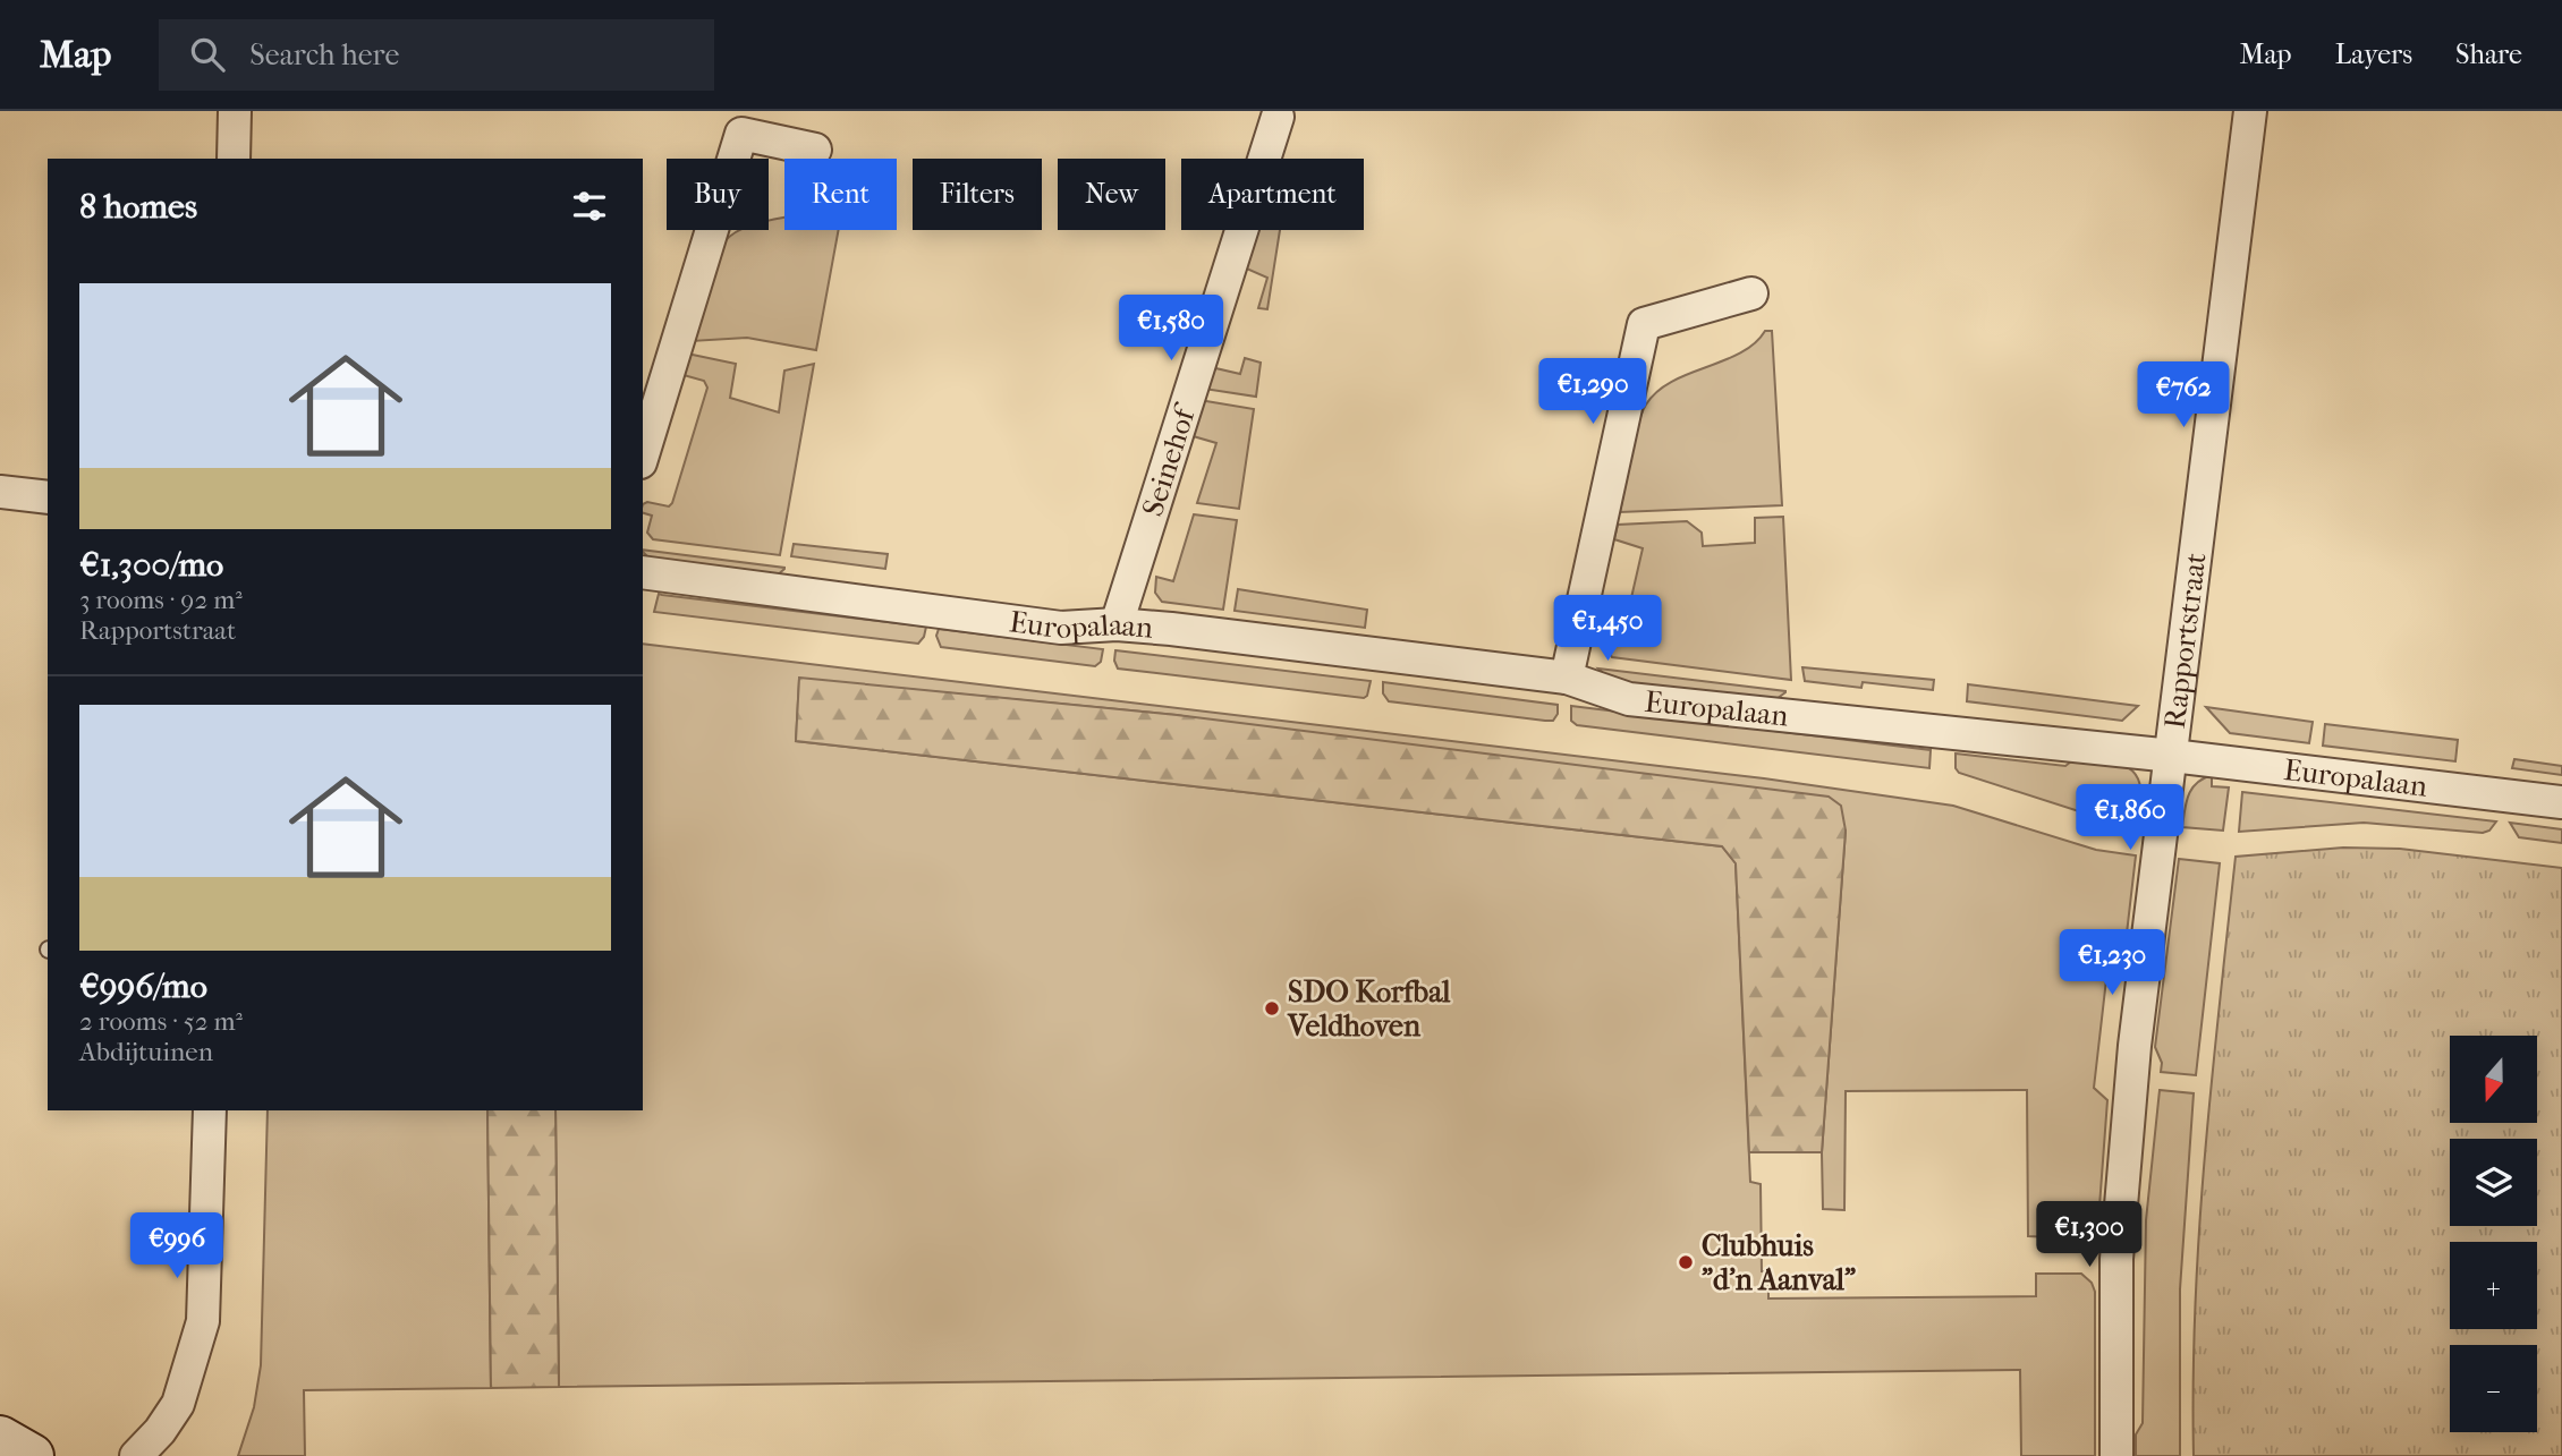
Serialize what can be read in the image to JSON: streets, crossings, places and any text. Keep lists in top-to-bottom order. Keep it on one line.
{"streets":{"street":["Seinehof","Europalaan","Rapportstraat"]},"crossings":[["Seinehof","Europalaan"],["Europalaan","Rapportstraat"]],"places":["SDO Korfbal Veldhoven","Clubhuis \"d'n Aanval\""],"north":"bottom","page":{"header":"Map","search":"Search here","nav":["Map","Layers","Share"],"chip":["Buy","Rent","Filters","New","Apartment"],"heading":"8 homes","list":[{"name":"€1,300/mo","note":"3 rooms · 92 m² · Rapportstraat"},{"name":"€996/mo","note":"2 rooms · 52 m² · Abdijtuinen"}],"price":["€1,580","€1,290","€762","€1,450","€1,860","€1,230","€1,300","€996"],"map_buttons":["+","−"]}}
